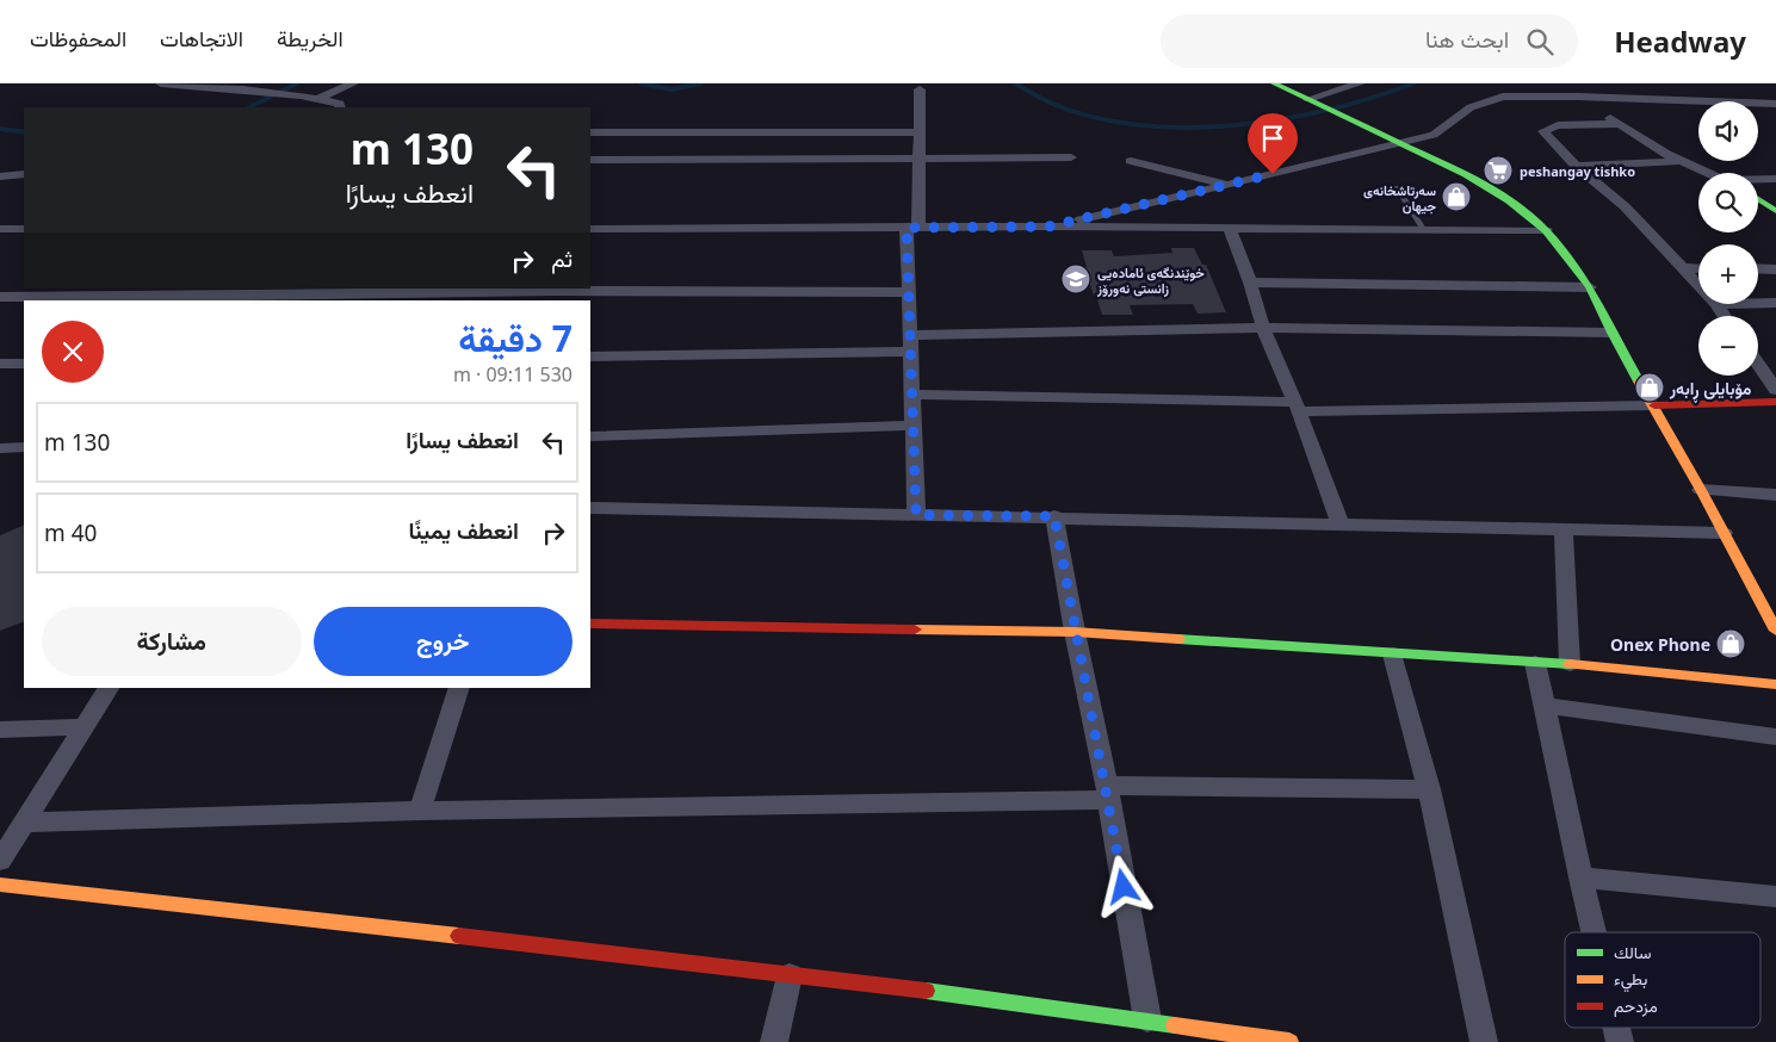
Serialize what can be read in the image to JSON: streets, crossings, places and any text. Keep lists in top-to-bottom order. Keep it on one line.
{"places":{"supermarket":["peshangay tishko"],"shop":["سەرتاشخانەی جیهان","مۆبایلی ڕابەر","Onex Phone"],"school or university":["خوێندنگەی ئامادەیی زانستی نەورۆز"]},"legend":["سالك","بطيء","مزدحم"],"page":{"header":"Headway","search":"ابحث هنا","nav":["الخريطة","الاتجاهات","المحفوظات"],"map_buttons":["+","−"],"turn":["130 m","انعطف يسارًا"],"then":"ثم","heading":["7 دقيقة","530 m · 09:11"],"list":[{"name":"انعطف يسارًا","value":"130 m"},{"name":"انعطف يمينًا","value":"40 m"}],"buttons":["خروج","مشاركة"]}}
